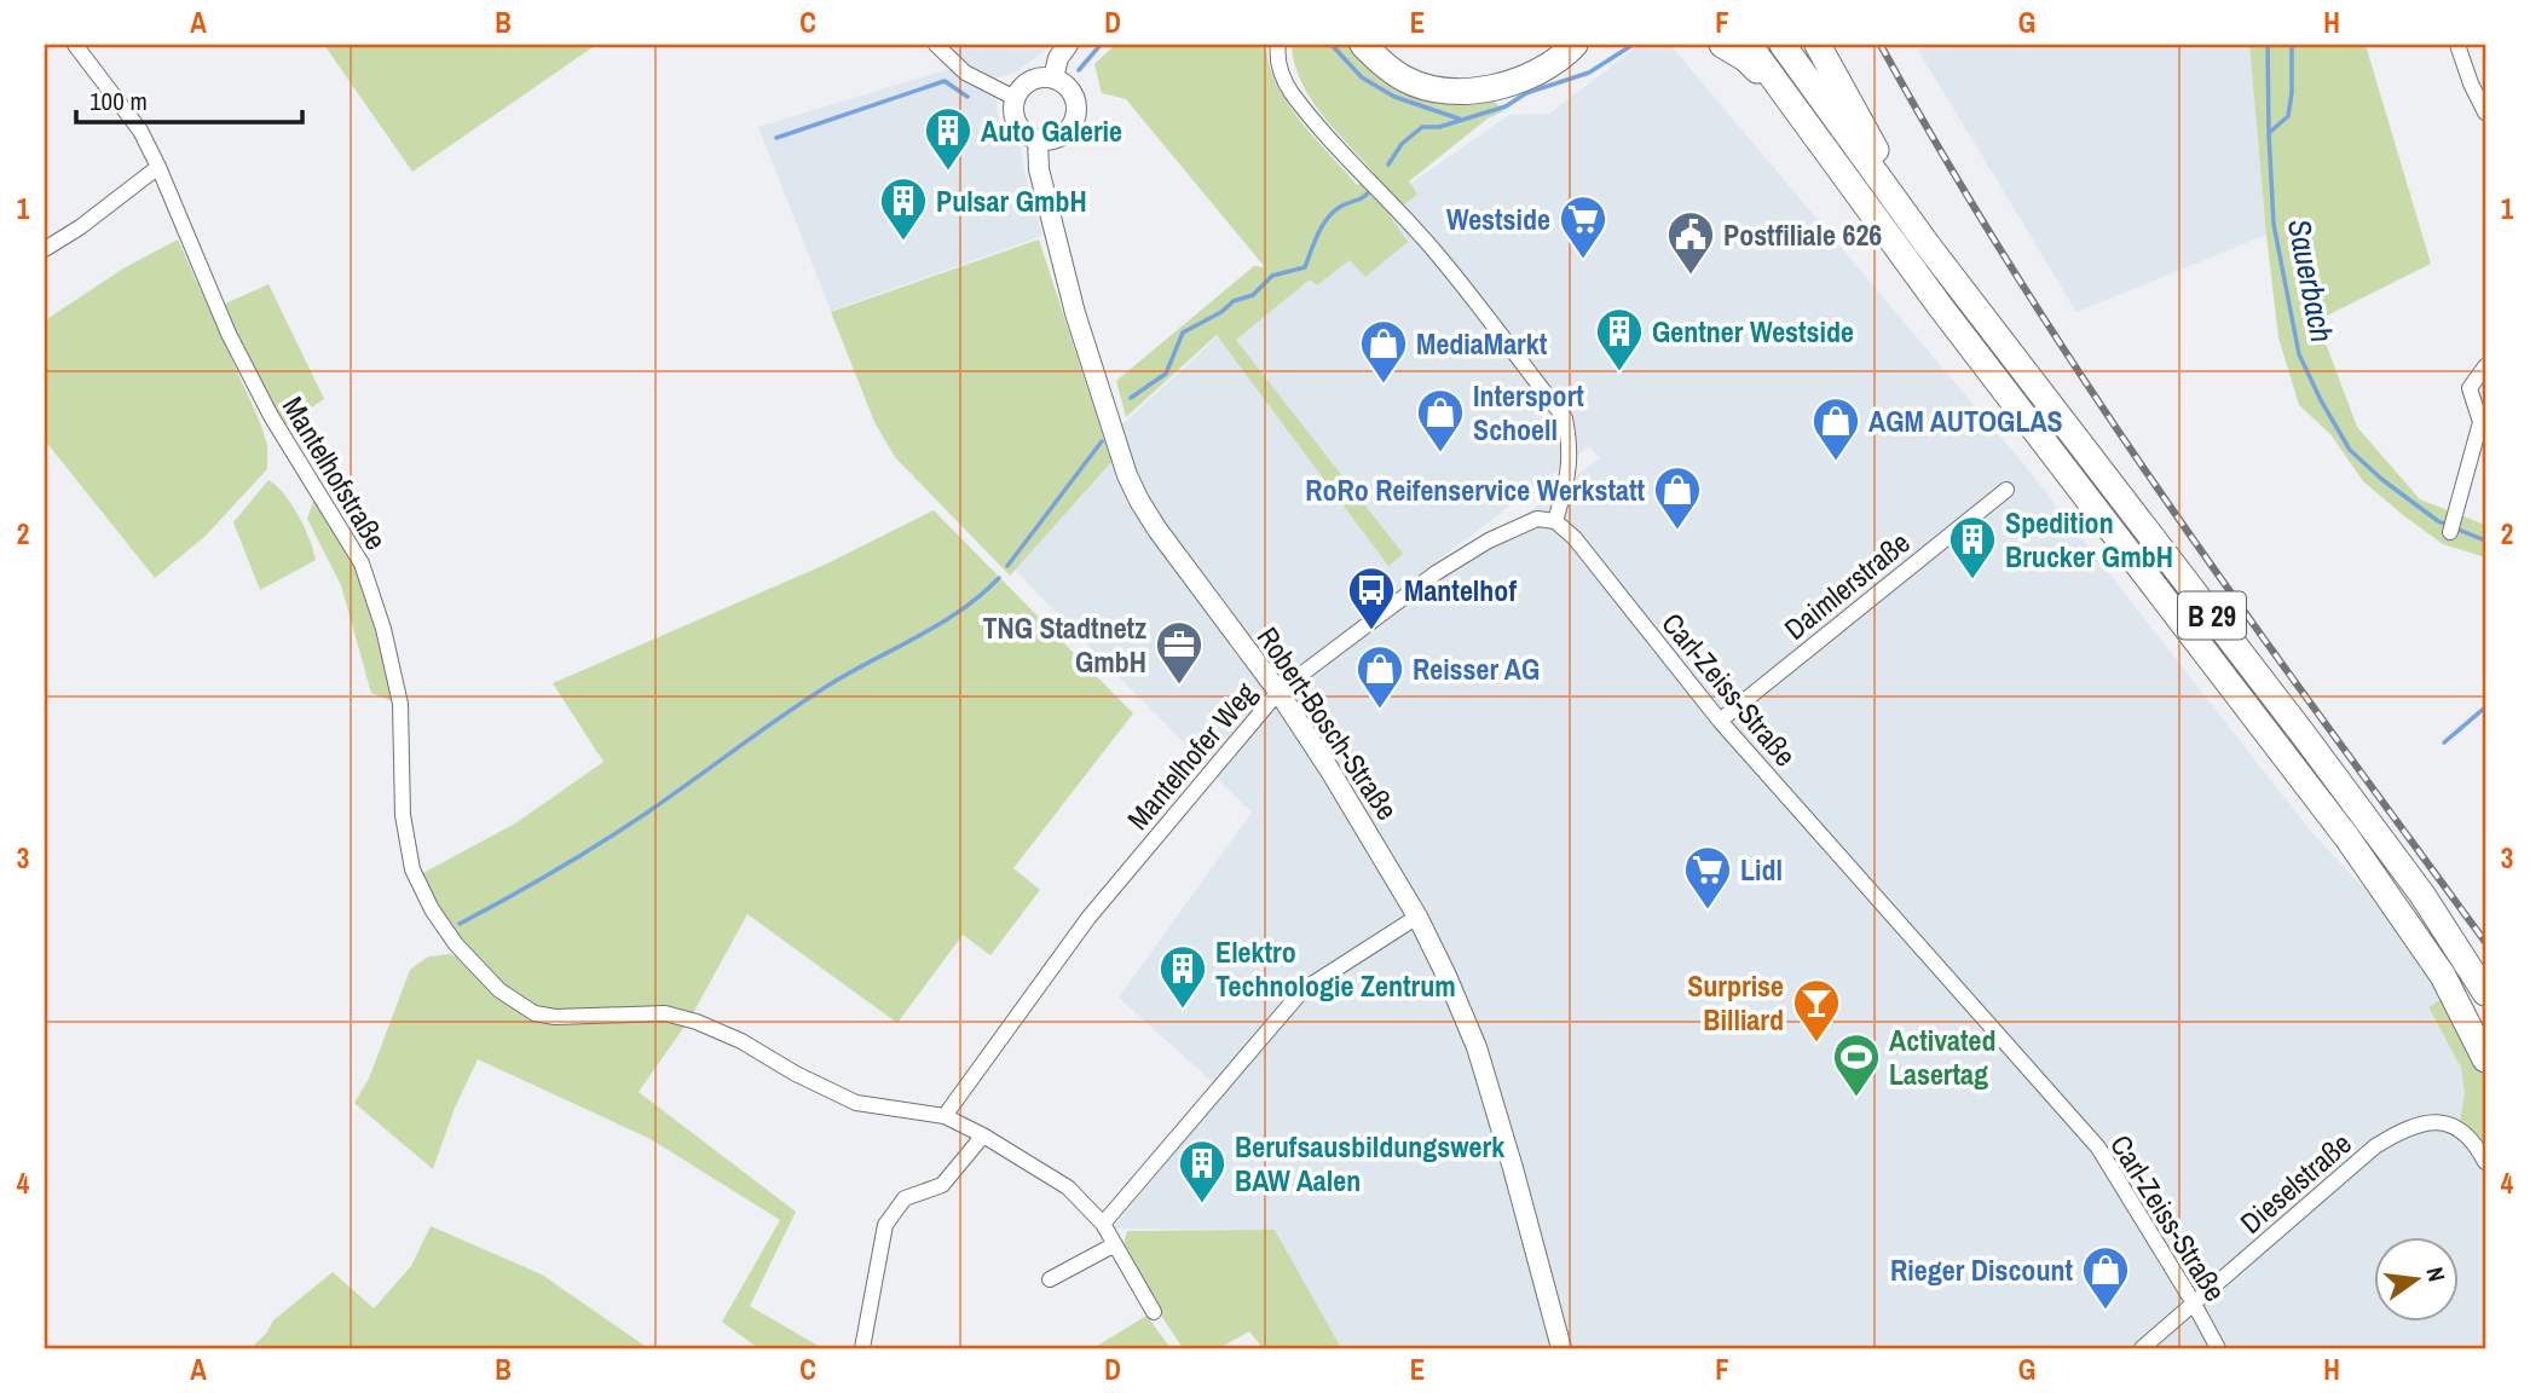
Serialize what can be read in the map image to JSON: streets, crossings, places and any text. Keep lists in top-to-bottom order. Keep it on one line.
{"streets":{"highway":["B 29"],"street":["Mantelhofstraße","Daimlerstraße","Carl-Zeiss-Straße","Robert-Bosch-Straße","Mantelhofer Weg","Dieselstraße"]},"crossings":[["Mantelhofstraße","Mantelhofer Weg"],["Daimlerstraße","Carl-Zeiss-Straße"],["Carl-Zeiss-Straße","Mantelhofer Weg"],["Carl-Zeiss-Straße","Dieselstraße"],["Robert-Bosch-Straße","Mantelhofer Weg"]],"water":["Sauerbach"],"places":{"building":["Auto Galerie","Pulsar GmbH","Gentner Westside","Spedition Brucker GmbH","Elektro Technologie Zentrum","Berufsausbildungswerk BAW Aalen"],"supermarket":["Westside","Lidl"],"public building":["Postfiliale 626"],"shop":["MediaMarkt","Intersport Schoell","AGM AUTOGLAS","RoRo Reifenservice Werkstatt","Reisser AG","Rieger Discount"],"bus stop":["Mantelhof"],"office":["TNG Stadtnetz GmbH"],"bar":["Surprise Billiard"],"sports":["Activated Lasertag"]},"scale_bar":"100 m","north":"right","grid":{"columns":["A","B","C","D","E","F","G","H"],"rows":["1","2","3","4"]}}
